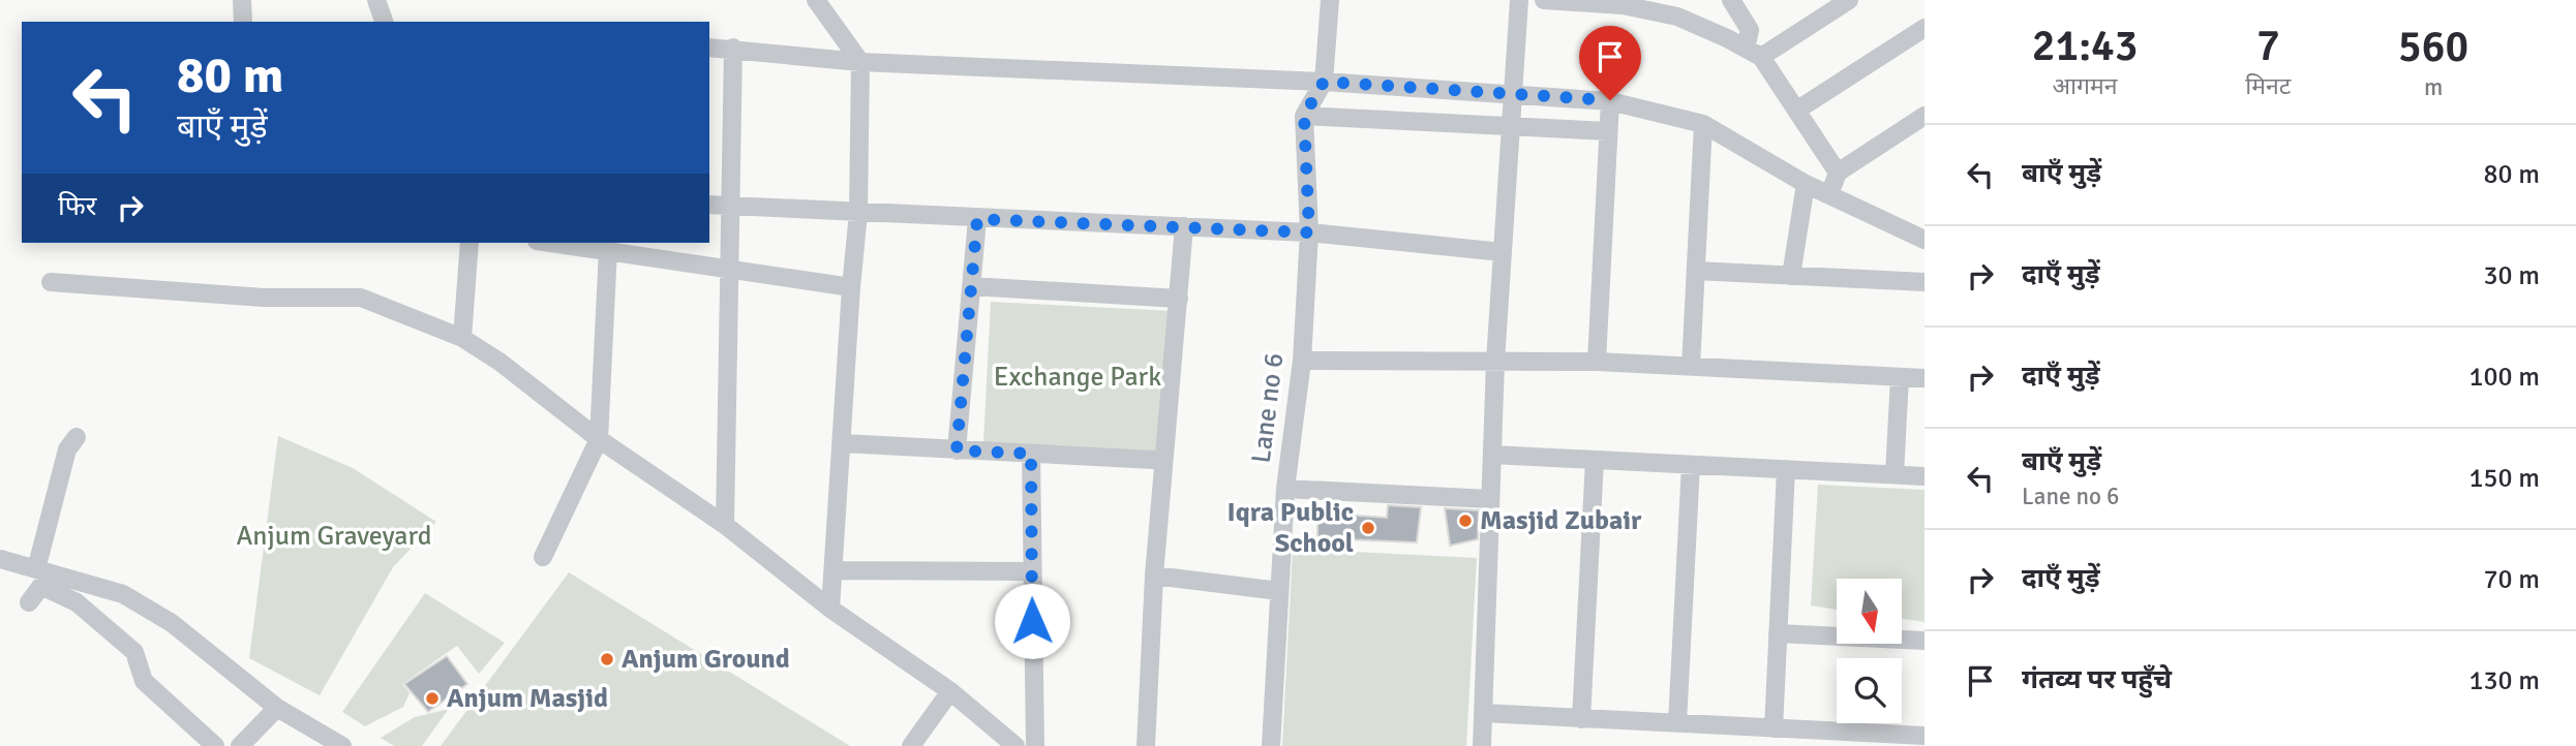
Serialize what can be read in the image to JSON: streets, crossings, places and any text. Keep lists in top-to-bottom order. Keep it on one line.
{"streets":{"street":["Lane no 6"]},"parks":["Exchange Park","Anjum Graveyard"],"places":["Masjid Zubair","Iqra Public School","Anjum Ground","Anjum Masjid"],"north":"bottom","page":{"eta":["21:43","आगमन","7","मिनट","560","m"],"turn":["80 m","बाएँ मुड़ें"],"list":[{"name":"बाएँ मुड़ें","value":"80 m"},{"name":"दाएँ मुड़ें","value":"30 m"},{"name":"दाएँ मुड़ें","value":"100 m"},{"name":"बाएँ मुड़ें","note":"Lane no 6","value":"150 m"},{"name":"दाएँ मुड़ें","value":"70 m"},{"name":"गंतव्य पर पहुँचे","value":"130 m"}],"then":"फिर"}}
